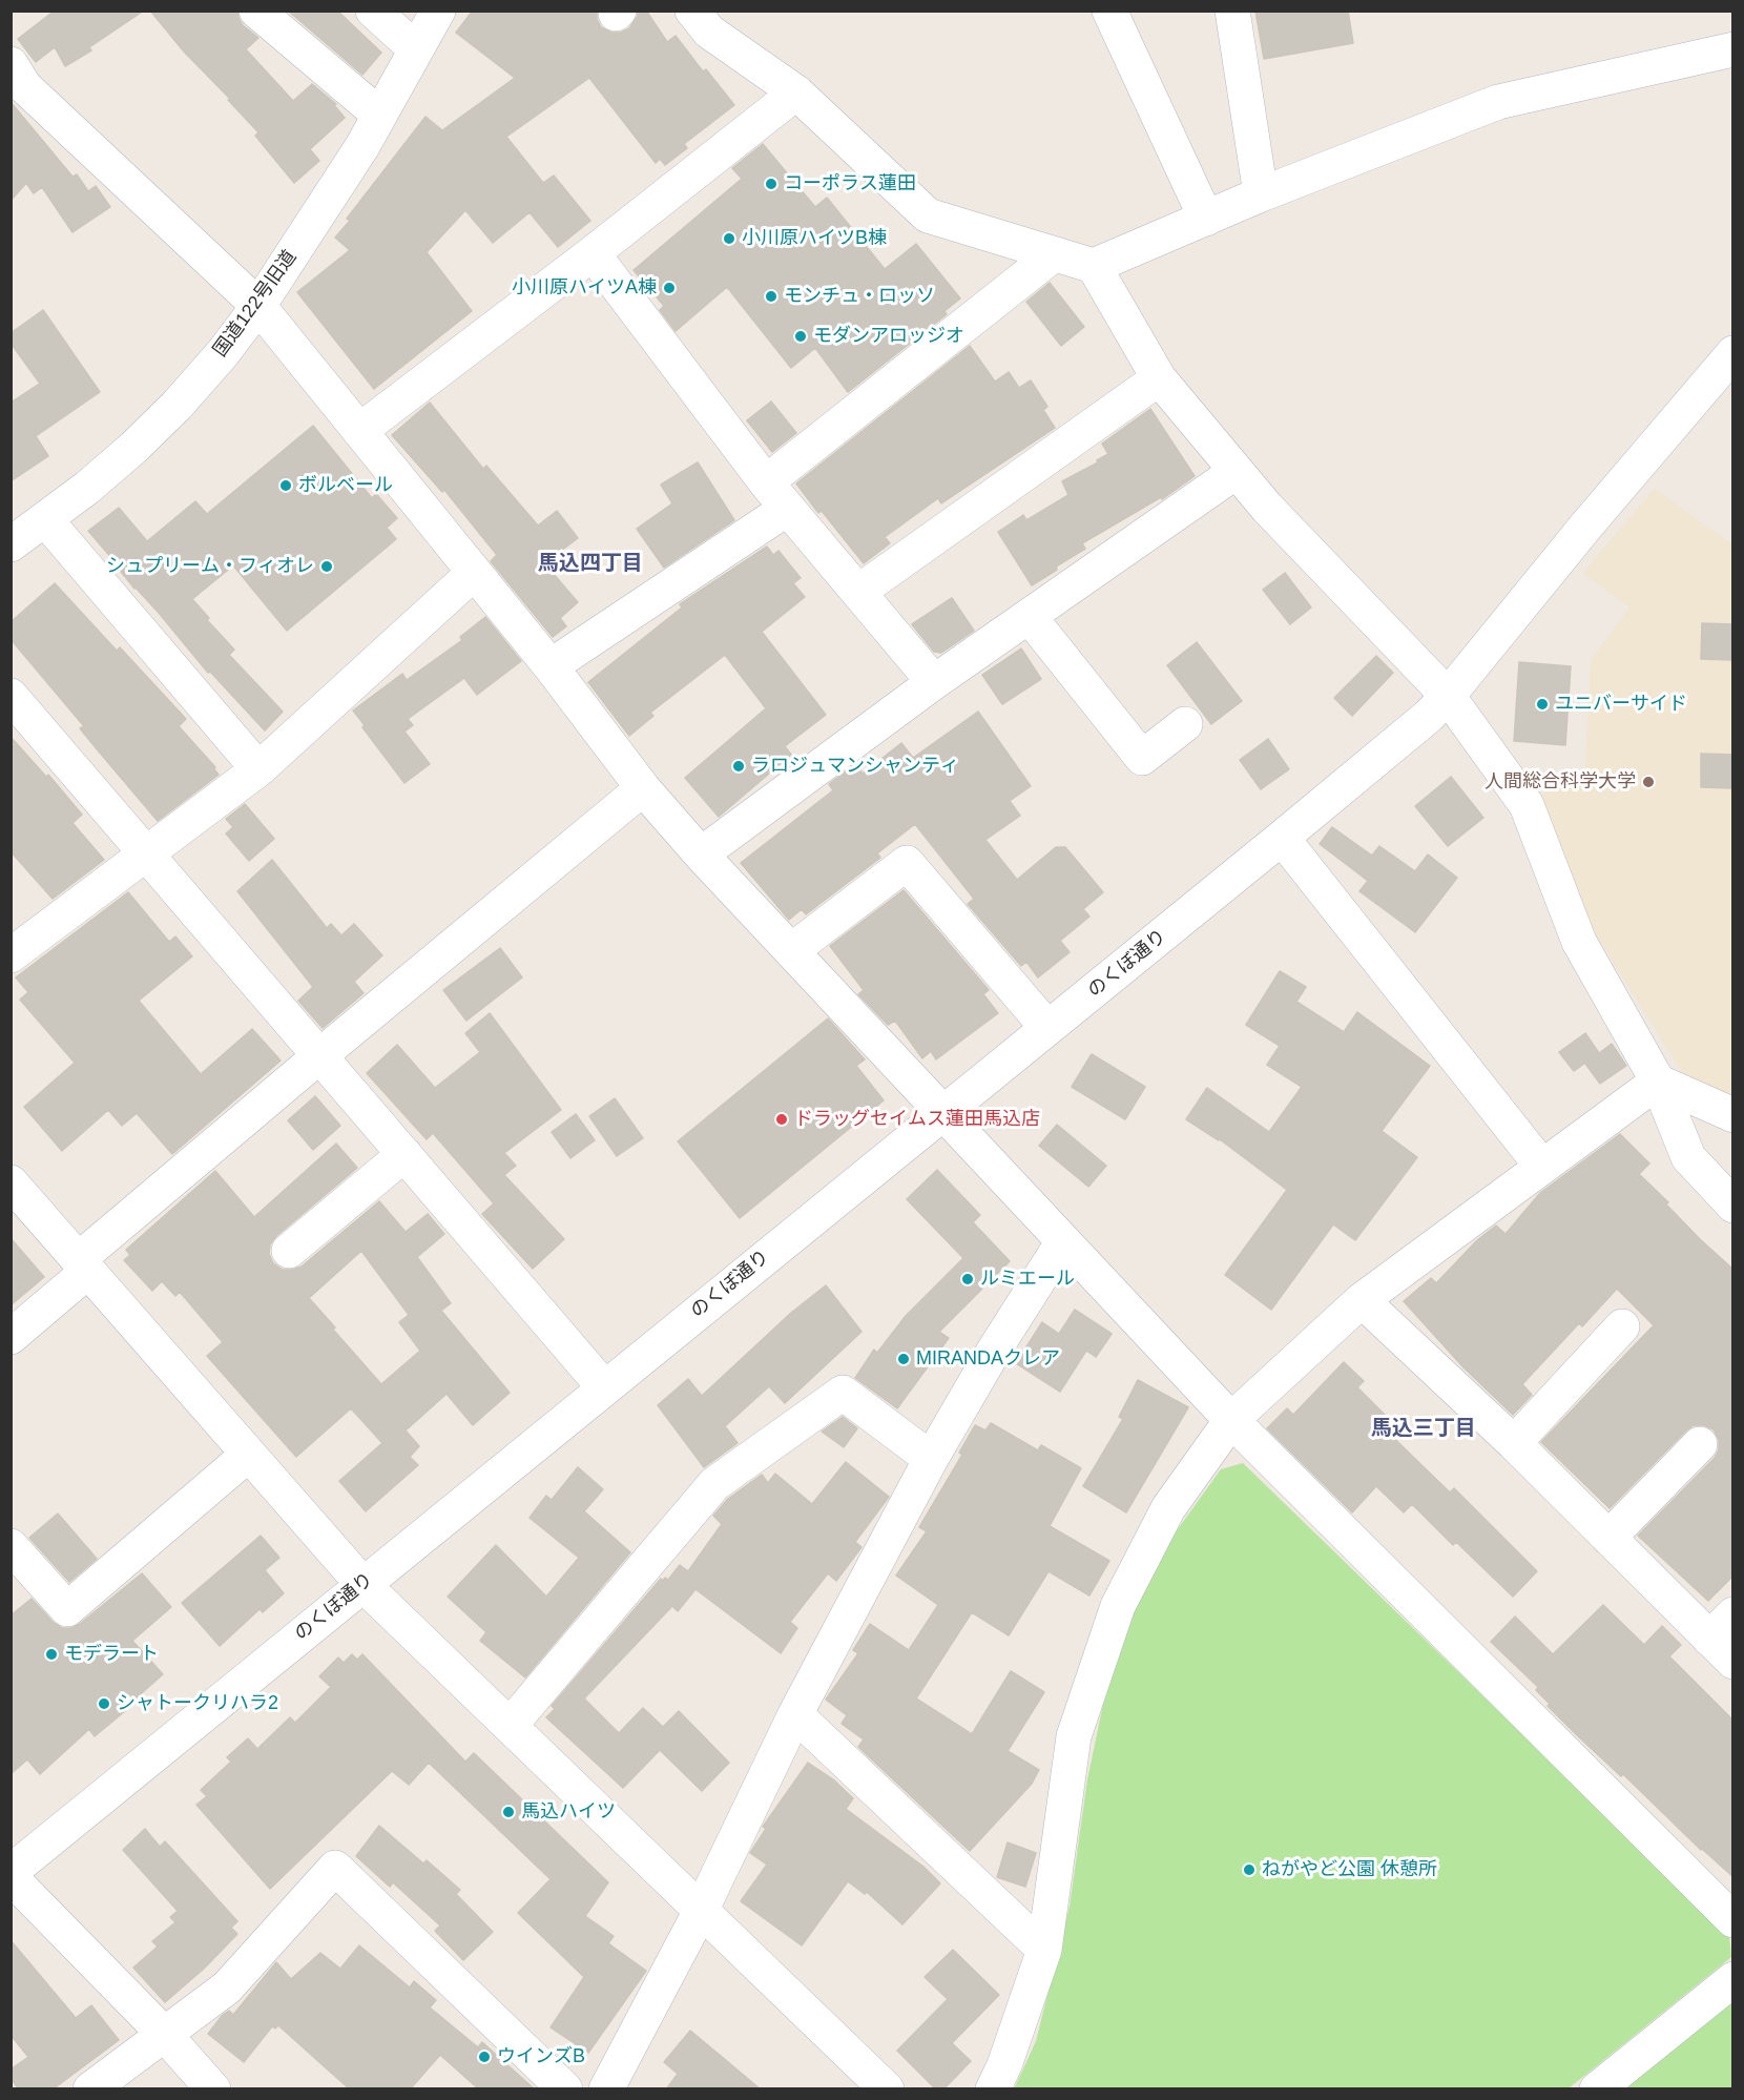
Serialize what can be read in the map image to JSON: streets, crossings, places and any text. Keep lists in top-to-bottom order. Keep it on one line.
{"streets":{"street":["国道122号旧道","のくぼ通り"]},"districts":["馬込四丁目","馬込三丁目"],"places":["コーポラス蓮田","小川原ハイツB棟","小川原ハイツA棟","モンチュ・ロッソ","モダンアロッジオ","ボルベール","シュプリーム・フィオレ","ユニバーサイド","ラロジュマンシャンティ","人間総合科学大学","ドラッグセイムス蓮田馬込店","ルミエール","MIRANDAクレア","モデラート","シャトークリハラ2","馬込ハイツ","ねがやど公園 休憩所","ウインズB"]}
